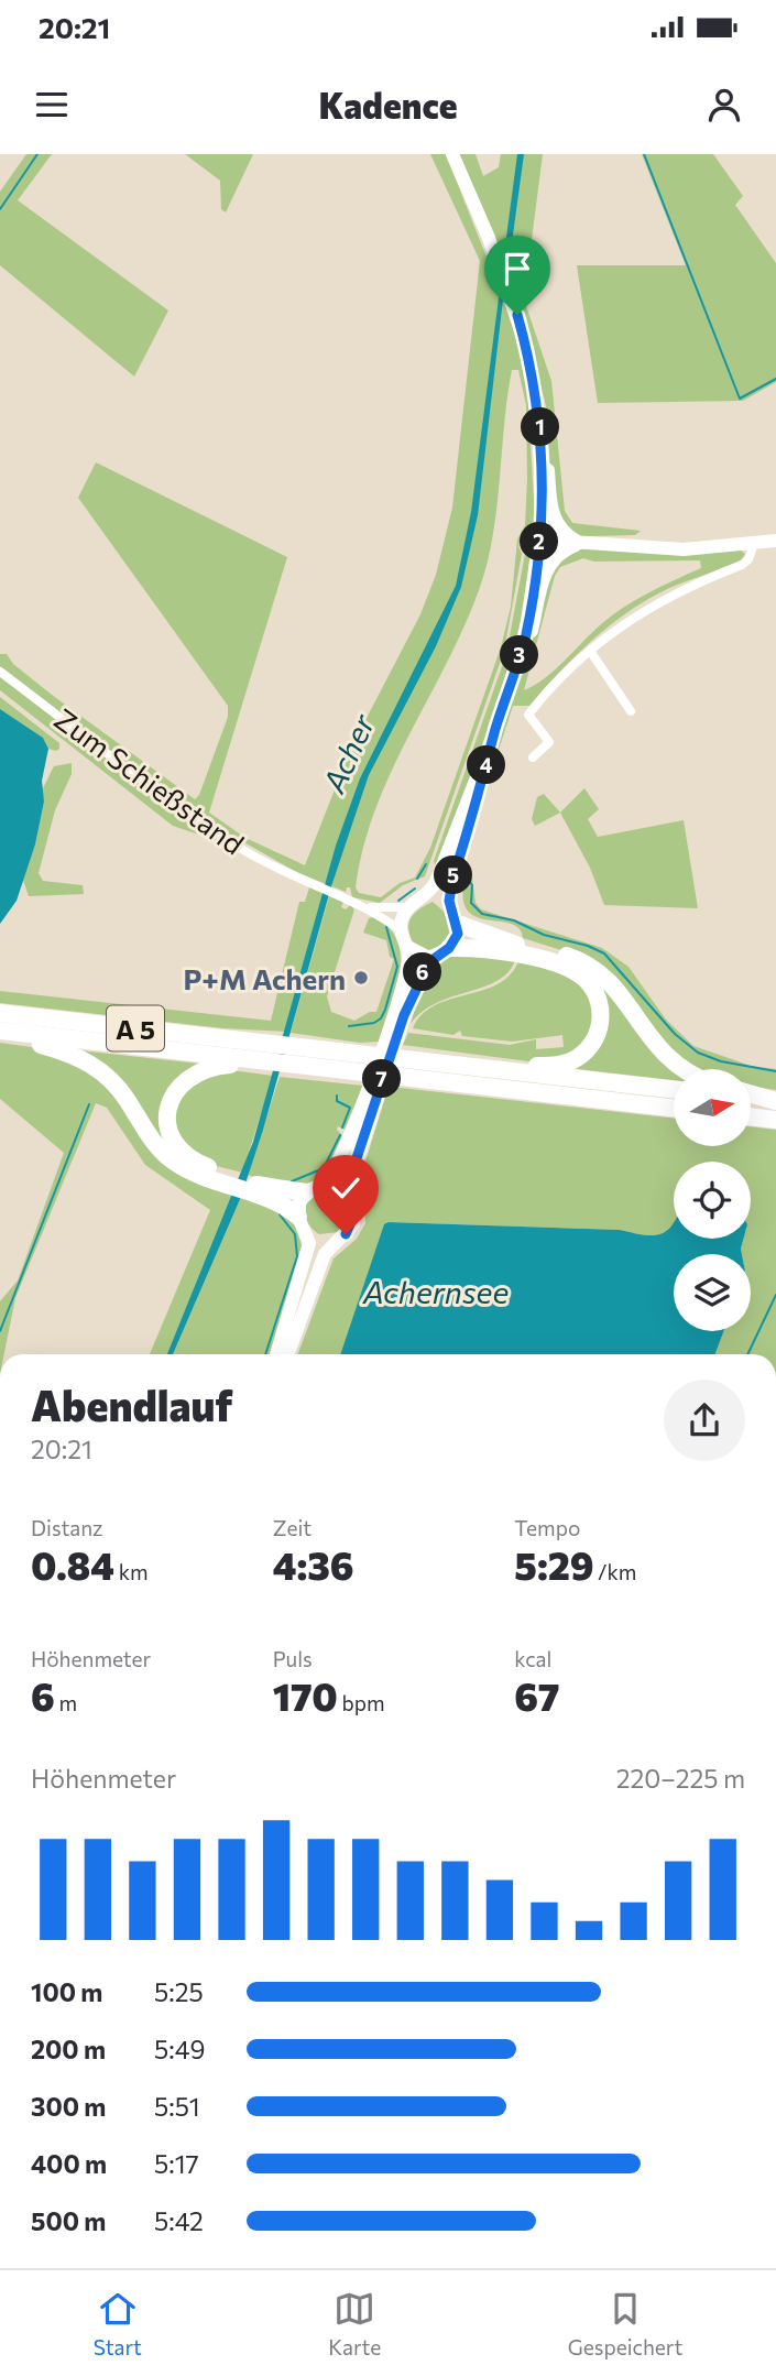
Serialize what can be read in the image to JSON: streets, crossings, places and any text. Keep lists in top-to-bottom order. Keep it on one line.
{"streets":{"highway":["A 5"],"street":["Zum Schießstand"]},"water":["Acher","Achernsee"],"places":["P+M Achern"],"north":"right","page":{"status":"20:21","header":"Kadence","pins":["1","2","3","4","5","6","7"],"heading":["Abendlauf","20:21"],"stats":[["Distanz","0.84 km"],["Zeit","4:36"],["Tempo","5:29 /km"],["Höhenmeter","6 m"],["Puls","170 bpm"],["kcal","67"]],"chart":["Höhenmeter","220–225 m"],"list":[{"name":"100 m","note":"5:25"},{"name":"200 m","note":"5:49"},{"name":"300 m","note":"5:51"},{"name":"400 m","note":"5:17"},{"name":"500 m","note":"5:42"}],"tabs":["Start","Karte","Gespeichert"]}}
